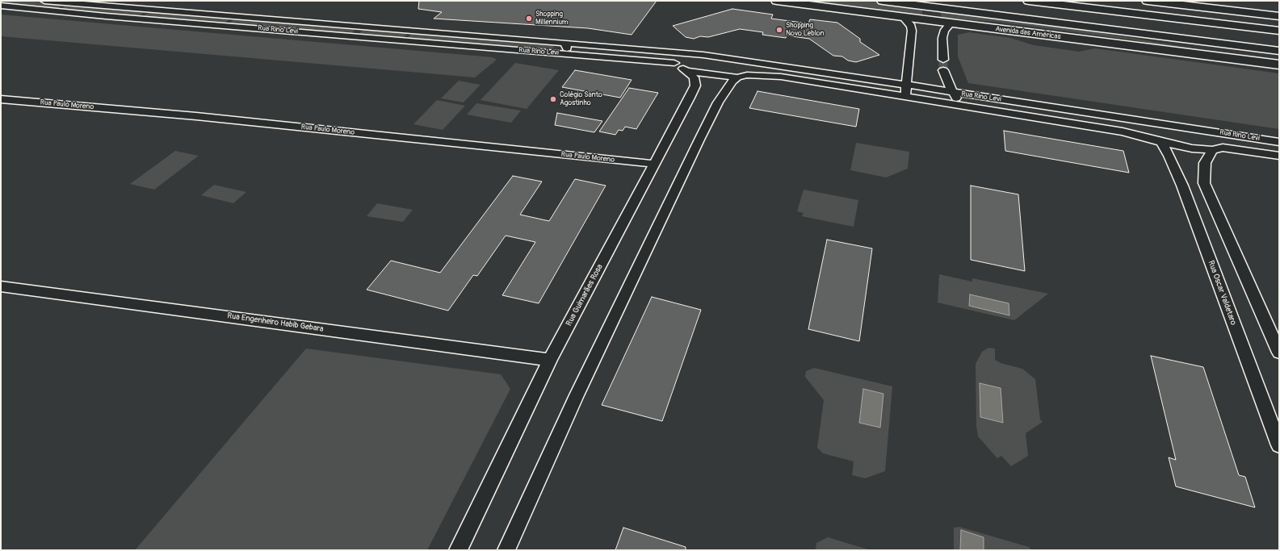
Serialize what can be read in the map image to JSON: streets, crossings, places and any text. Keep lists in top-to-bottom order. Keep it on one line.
{"streets":{"main road":["Avenida das Américas"],"street":["Rua Rino Levi","Rua Paulo Moreno","Rua Oscar Valdetaro","Rua Guimarães Rosa","Rua Engenheiro Habib Gebara"]},"crossings":[["Rua Rino Levi","Rua Oscar Valdetaro"],["Rua Rino Levi","Rua Guimarães Rosa"],["Rua Paulo Moreno","Rua Guimarães Rosa"],["Rua Guimarães Rosa","Rua Engenheiro Habib Gebara"]],"places":["Shopping Millennium","Shopping Novo Leblon","Colégio Santo Agostinho"]}
